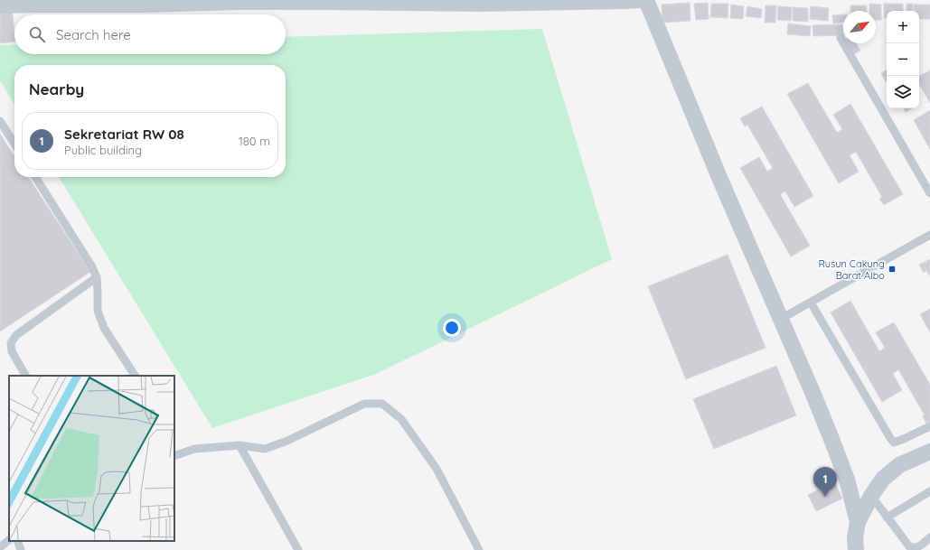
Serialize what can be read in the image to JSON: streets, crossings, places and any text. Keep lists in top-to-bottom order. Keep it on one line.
{"places":{"transit":["Rusun Cakung Barat Albo"]},"north":"top right","page":{"map_buttons":["+","−"],"search":"Search here","heading":"Nearby","list":[{"mark":"1","name":"Sekretariat RW 08","note":"Public building","value":"180 m"}],"pins":"1"}}
